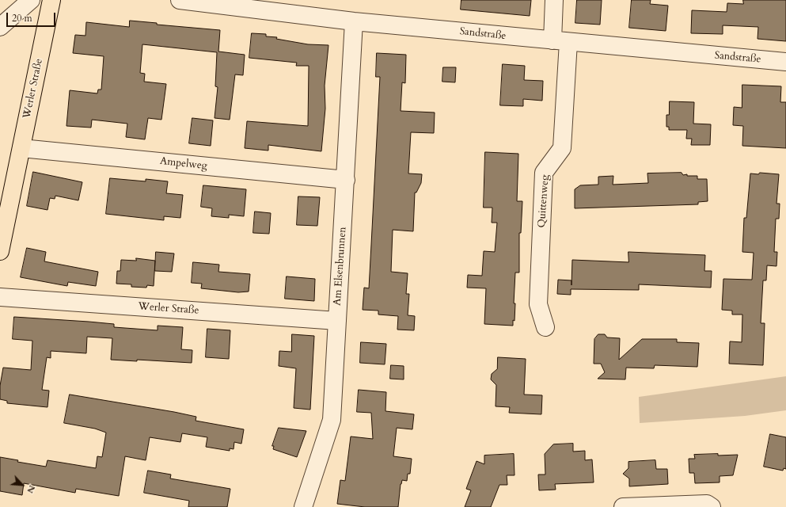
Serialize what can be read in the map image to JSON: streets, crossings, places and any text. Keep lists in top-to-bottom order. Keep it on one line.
{"streets":{"main road":["Werler Straße"],"street":["Sandstraße","Ampelweg","Quittenweg","Am Elsenbrunnen"]},"crossings":[["Sandstraße","Quittenweg"],["Sandstraße","Am Elsenbrunnen"],["Werler Straße","Ampelweg"],["Werler Straße","Am Elsenbrunnen"],["Ampelweg","Am Elsenbrunnen"]],"scale_bar":"20 m","north":"bottom right"}
